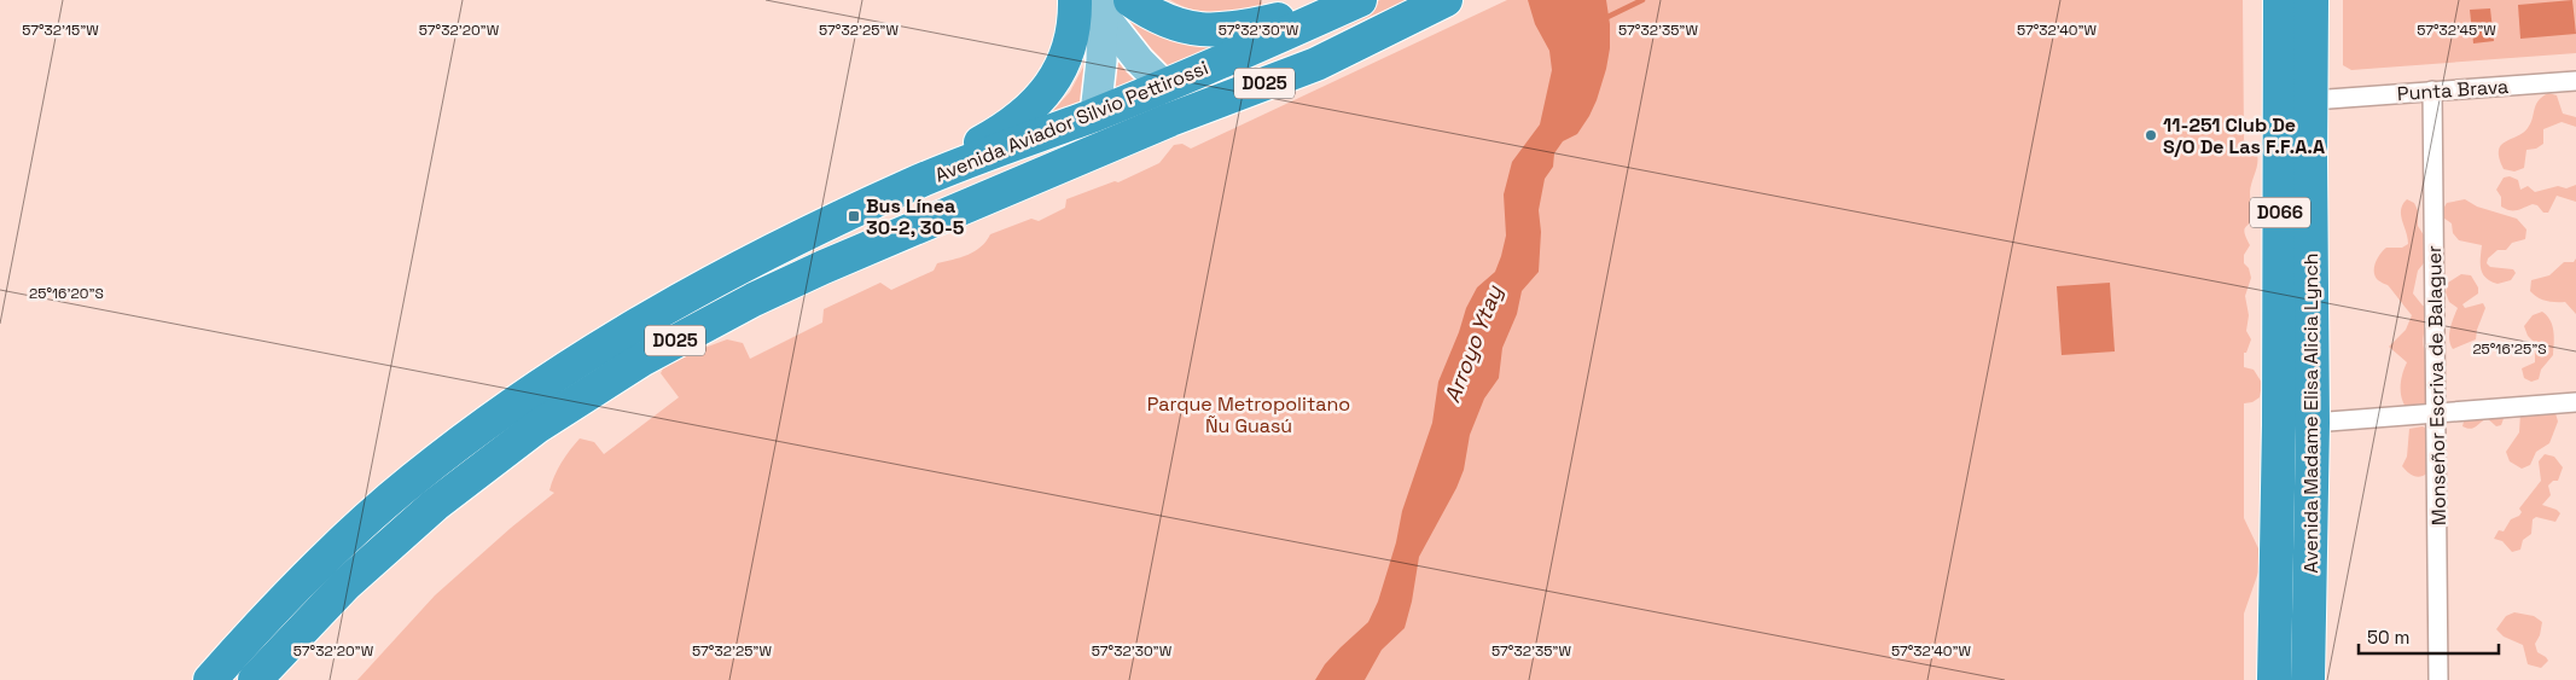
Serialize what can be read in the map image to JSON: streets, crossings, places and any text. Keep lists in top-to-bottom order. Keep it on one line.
{"streets":{"highway":["D025","Avenida Aviador Silvio Pettirossi","D066","Avenida Madame Elisa Alicia Lynch"],"street":["Punta Brava","Monseñor Escriva de Balaguer"]},"crossings":[["Punta Brava","Monseñor Escriva de Balaguer"]],"water":["Arroyo Ytay"],"parks":["Parque Metropolitano Ñu Guasú"],"places":{"other":["11-251 Club De S/O De Las F.F.A.A"],"transit":["Bus Línea 30-2, 30-5"]},"scale_bar":"50 m","coordinates":["57°32'15\"W","57°32'20\"W","57°32'25\"W","57°32'30\"W","57°32'35\"W","57°32'40\"W","57°32'45\"W","25°16'20\"S","25°16'25\"S"]}
